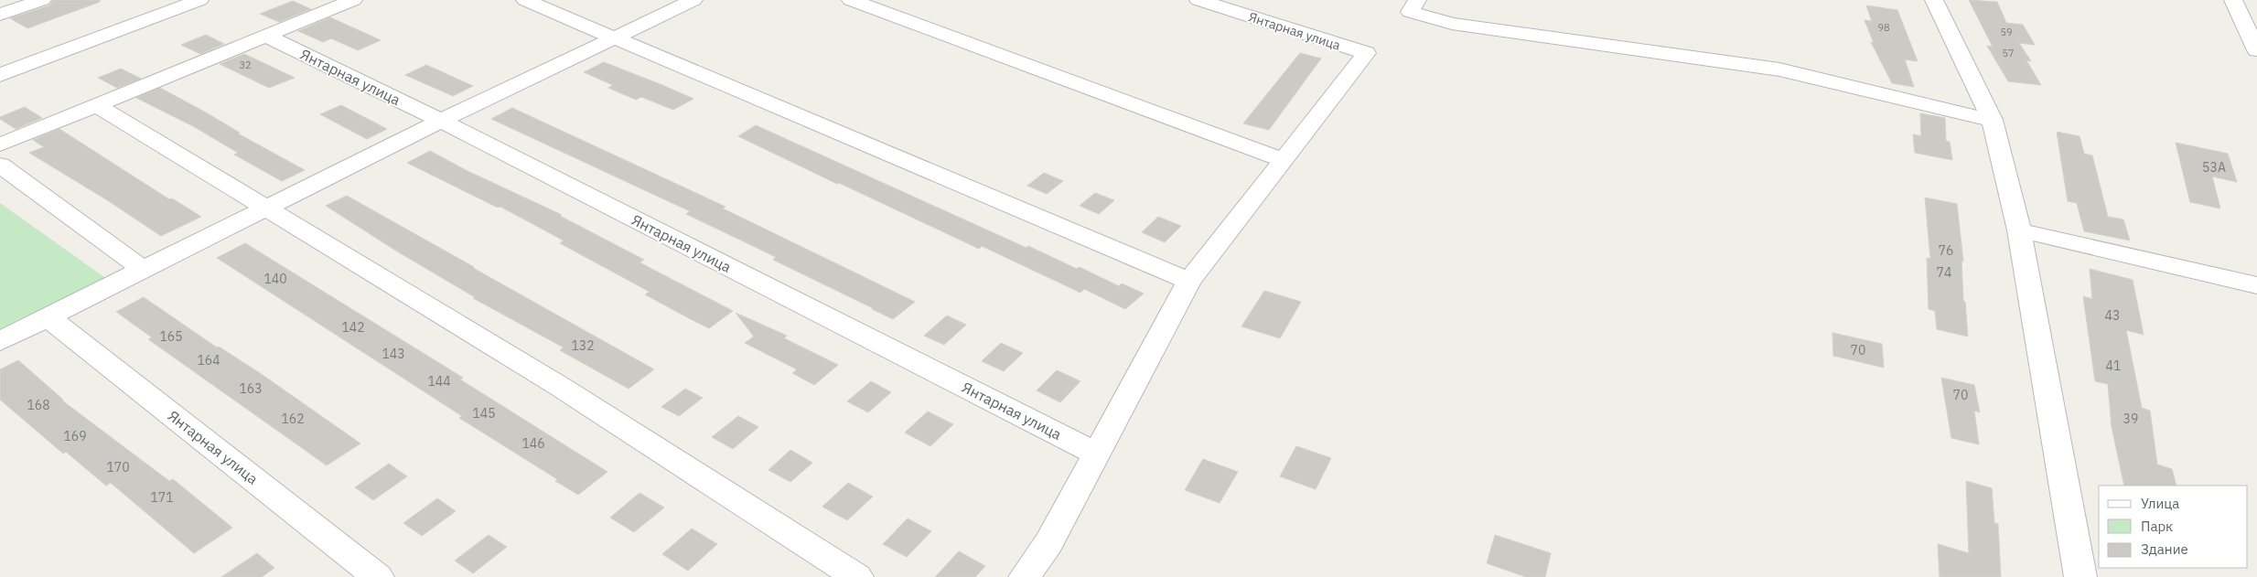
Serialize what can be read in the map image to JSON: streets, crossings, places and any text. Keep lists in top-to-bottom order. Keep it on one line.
{"streets":{"street":["Янтарная улица"]},"house_numbers":["98","59","57","32","53А","76","74","140","43","142","165","132","70","143","164","41","144","163","70","168","145","162","39","169","146","170","171"],"legend":["Улица","Парк","Здание"]}
